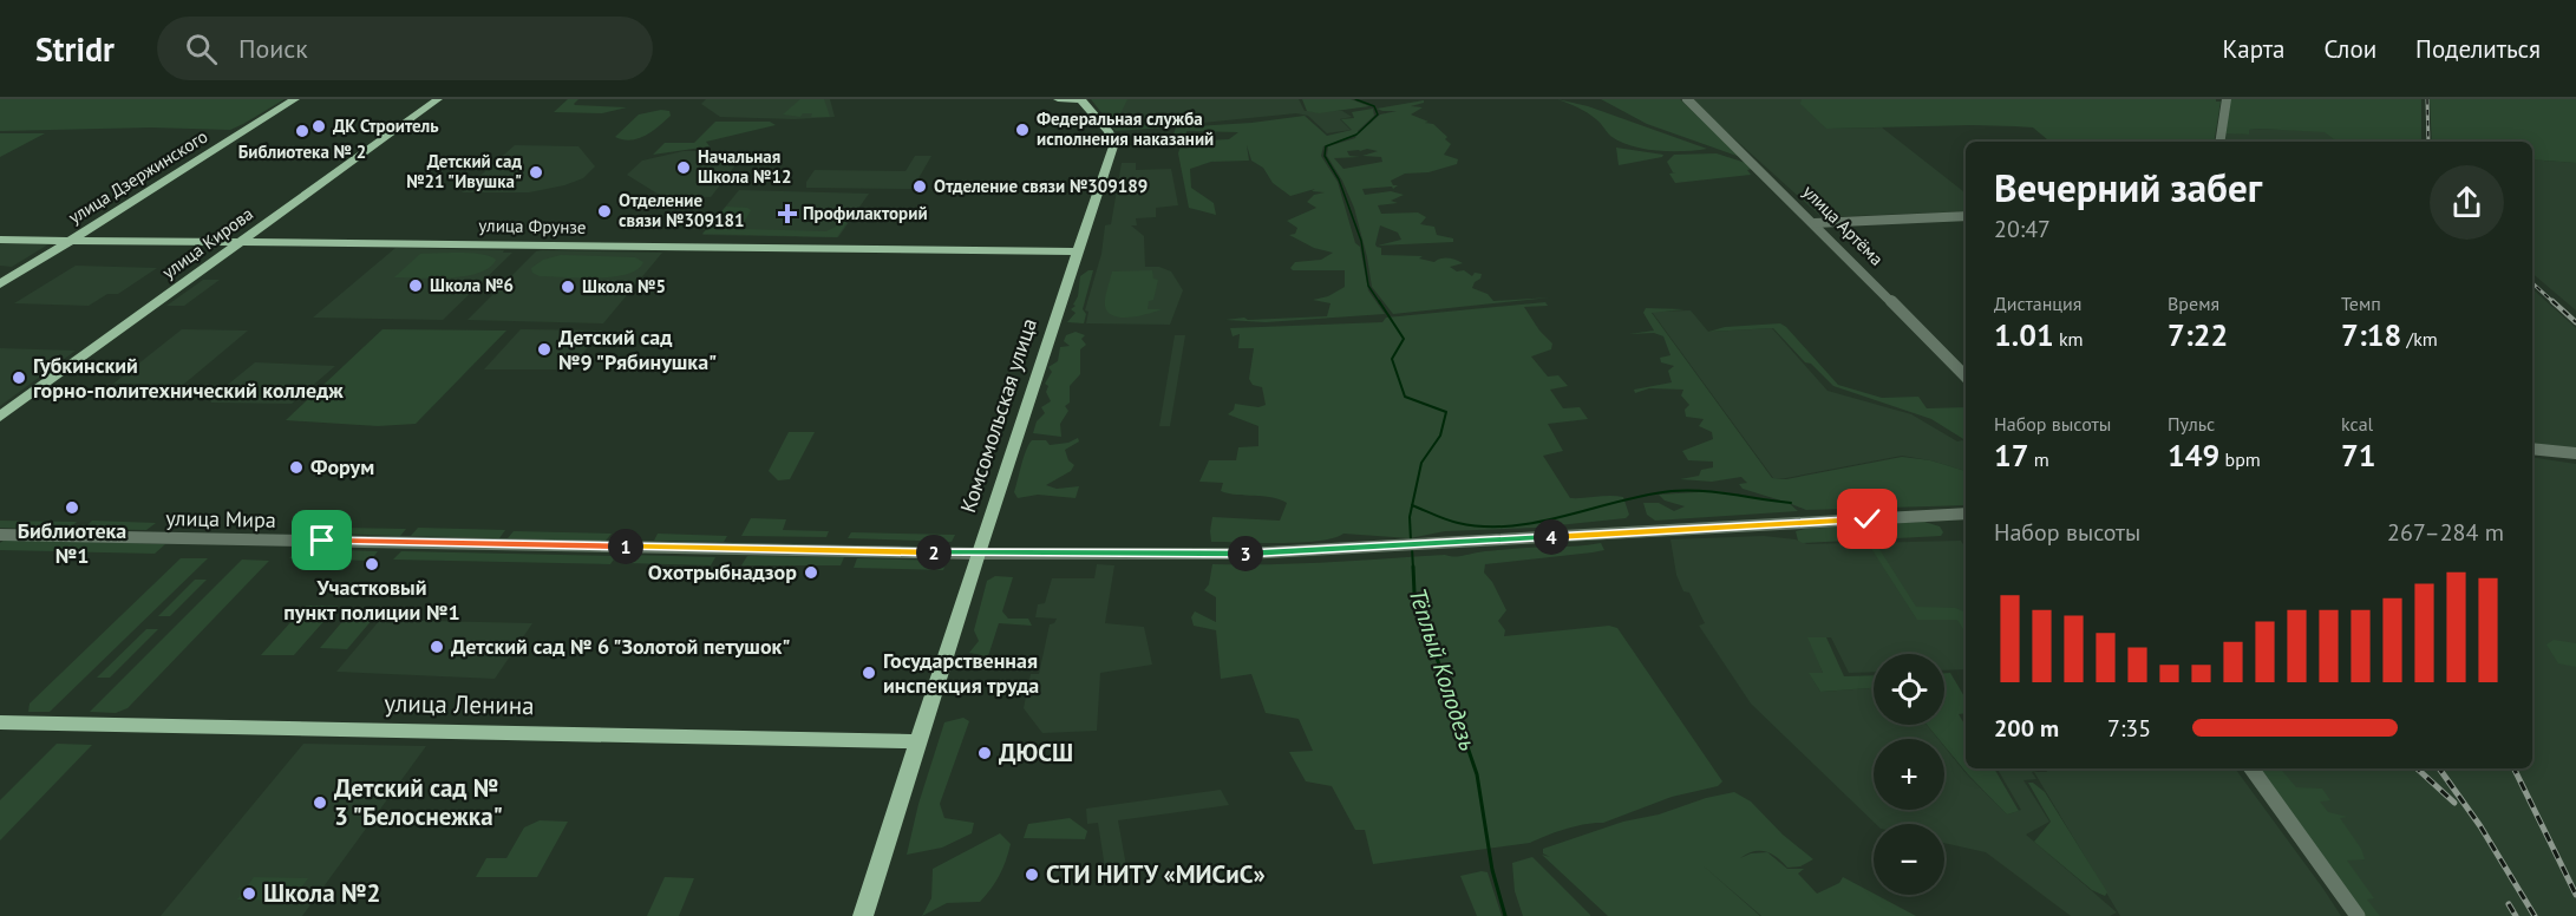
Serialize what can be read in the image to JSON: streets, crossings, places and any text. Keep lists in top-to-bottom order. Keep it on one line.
{"streets":{"main road":["улица Дзержинского","улица Фрунзе","улица Кирова","Комсомольская улица","улица Ленина"],"street":["улица Артёма","улица Мира"]},"crossings":[["улица Дзержинского","улица Фрунзе"],["улица Фрунзе","улица Кирова"],["улица Фрунзе","Комсомольская улица"],["Комсомольская улица","улица Мира"],["Комсомольская улица","улица Ленина"]],"water":["Тёплый Колодезь"],"places":{"other":["ДК Строитель","Федеральная служба исполнения наказаний","Библиотека № 2","Начальная Школа №12","Детский сад №21 \"Ивушка\"","Отделение связи №309189","Отделение связи №309181","Школа №6","Школа №5","Детский сад №9 \"Рябинушка\"","Губкинский горно-политехнический колледж","Форум","Библиотека №1","Участковый пункт полиции №1","Охотрыбнадзор","Детский сад № 6 \"Золотой петушок\"","Государственная инспекция труда","ДЮСШ","Детский сад № 3 \"Белоснежка\"","СТИ НИТУ «МИСиС»","Школа №2"],"health":["Профилакторий"]},"page":{"header":"Stridr","search":"Поиск","nav":["Карта","Слои","Поделиться"],"heading":["Вечерний забег","20:47"],"stats":[["Дистанция","1.01 km"],["Время","7:22"],["Темп","7:18 /km"],["Набор высоты","17 m"],["Пульс","149 bpm"],["kcal","71"]],"chart":["Набор высоты","267–284 m"],"pins":["4","1","2","3"],"map_buttons":["+","−"],"list":[{"name":"200 m","note":"7:35"}]}}
